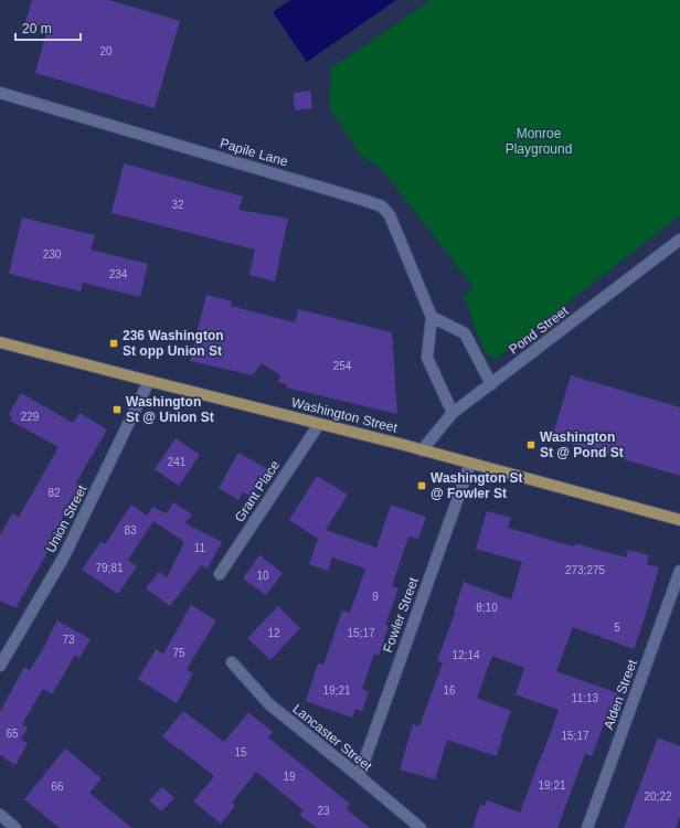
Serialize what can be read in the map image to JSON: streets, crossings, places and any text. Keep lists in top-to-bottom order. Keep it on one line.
{"streets":{"main road":["Washington Street"],"street":["Papile Lane","Pond Street","Grant Place","Union Street","Fowler Street","Alden Street","Lancaster Street"]},"crossings":[["Papile Lane","Pond Street"],["Pond Street","Washington Street"],["Washington Street","Grant Place"],["Washington Street","Union Street"],["Washington Street","Fowler Street"],["Fowler Street","Lancaster Street"]],"parks":["Monroe Playground"],"places":{"transit":["236 Washington St opp Union St","Washington St @ Union St","Washington St @ Pond St","Washington St @ Fowler St"]},"house_numbers":["20","32","230","234","254","229","241","82","83","11","79;81","273;275","10","9","8;10","5","12","15;17","73","75","12;14","19;21","16","11;13","65","15;17","15","19","19;21","66","20;22","23"],"scale_bar":"20 m"}
